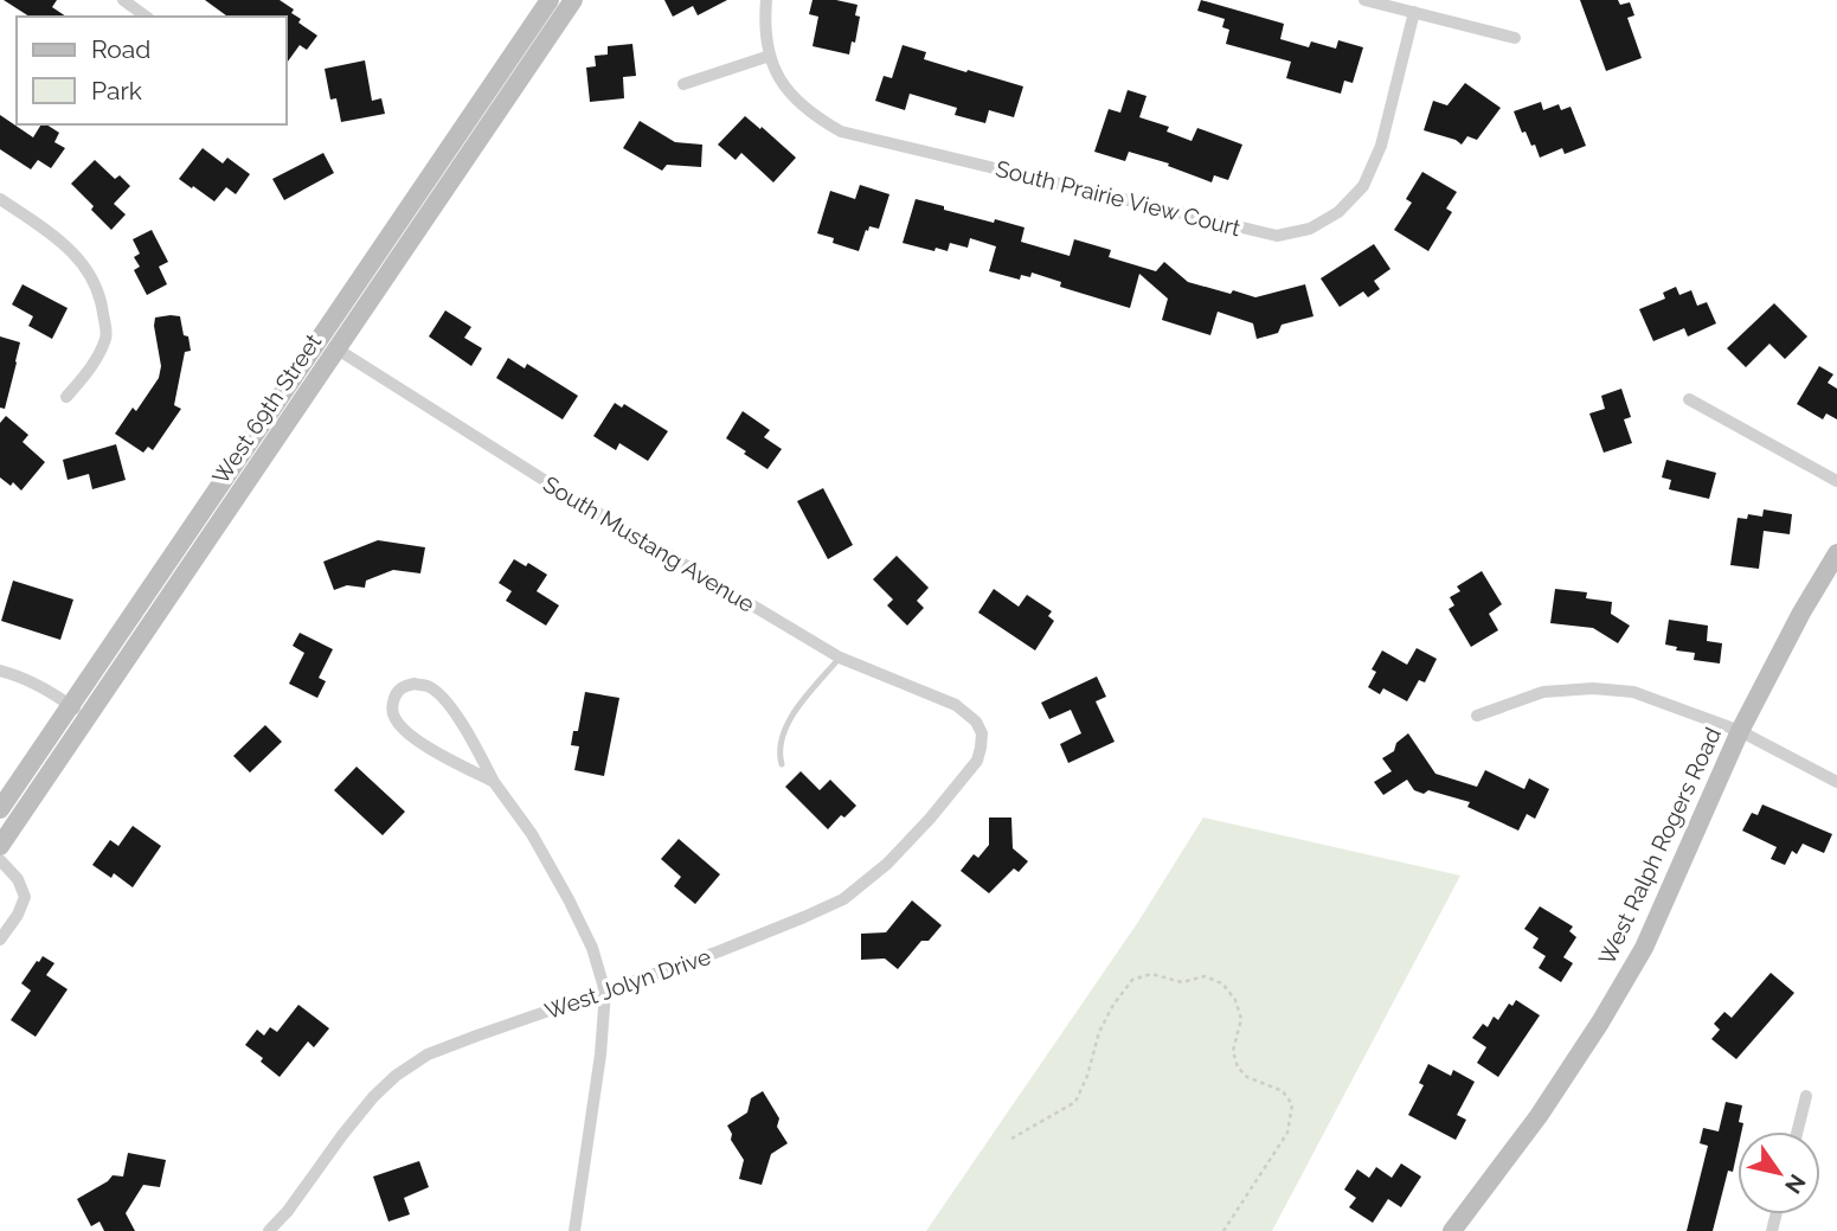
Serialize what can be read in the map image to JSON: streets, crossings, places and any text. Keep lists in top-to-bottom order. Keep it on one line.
{"streets":{"main road":["West 69th Street","West Ralph Rogers Road"],"street":["South Prairie View Court","South Mustang Avenue","West Jolyn Drive"]},"crossings":[["West 69th Street","South Mustang Avenue"],["South Mustang Avenue","West Jolyn Drive"]],"legend":["Road","Park"],"north":"bottom right"}
